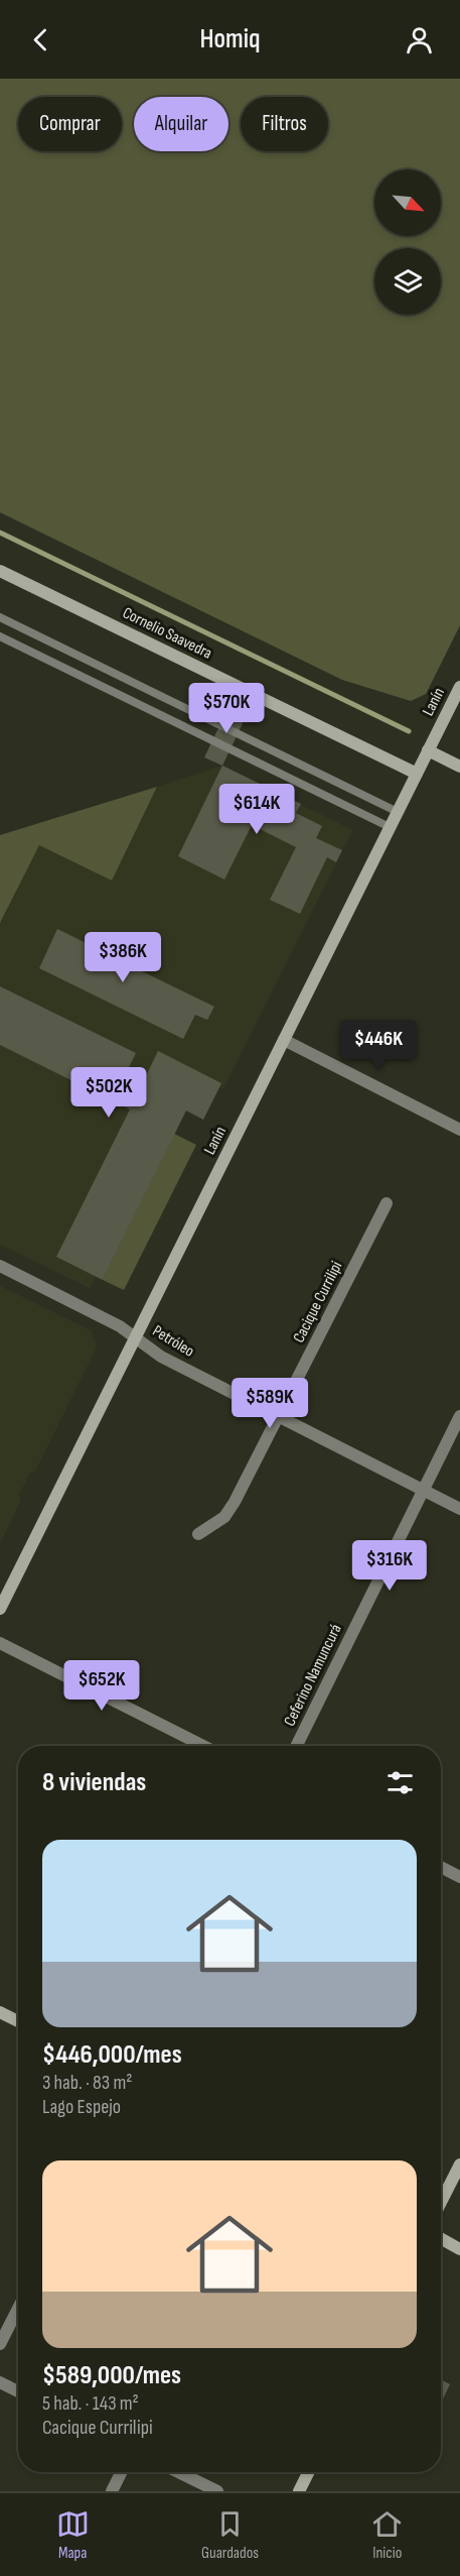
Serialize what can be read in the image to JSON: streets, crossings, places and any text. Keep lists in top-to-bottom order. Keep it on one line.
{"streets":{"main road":["Cornelio Saavedra","Lanín"],"street":["Cacique Currilipi","Petróleo","Ceferino Namuncurá"]},"crossings":[["Cornelio Saavedra","Lanín"],["Lanín","Petróleo"],["Cacique Currilipi","Petróleo"],["Petróleo","Ceferino Namuncurá"]],"north":"bottom right","page":{"header":"Homiq","chip":["Comprar","Alquilar","Filtros"],"price":["$570K","$614K","$386K","$446K","$502K","$589K","$316K","$652K"],"heading":"8 viviendas","list":[{"name":"$446,000/mes","note":"3 hab. · 83 m² · Lago Espejo"},{"name":"$589,000/mes","note":"5 hab. · 143 m² · Cacique Currilipi"}],"tabs":["Mapa","Guardados","Inicio"]}}
